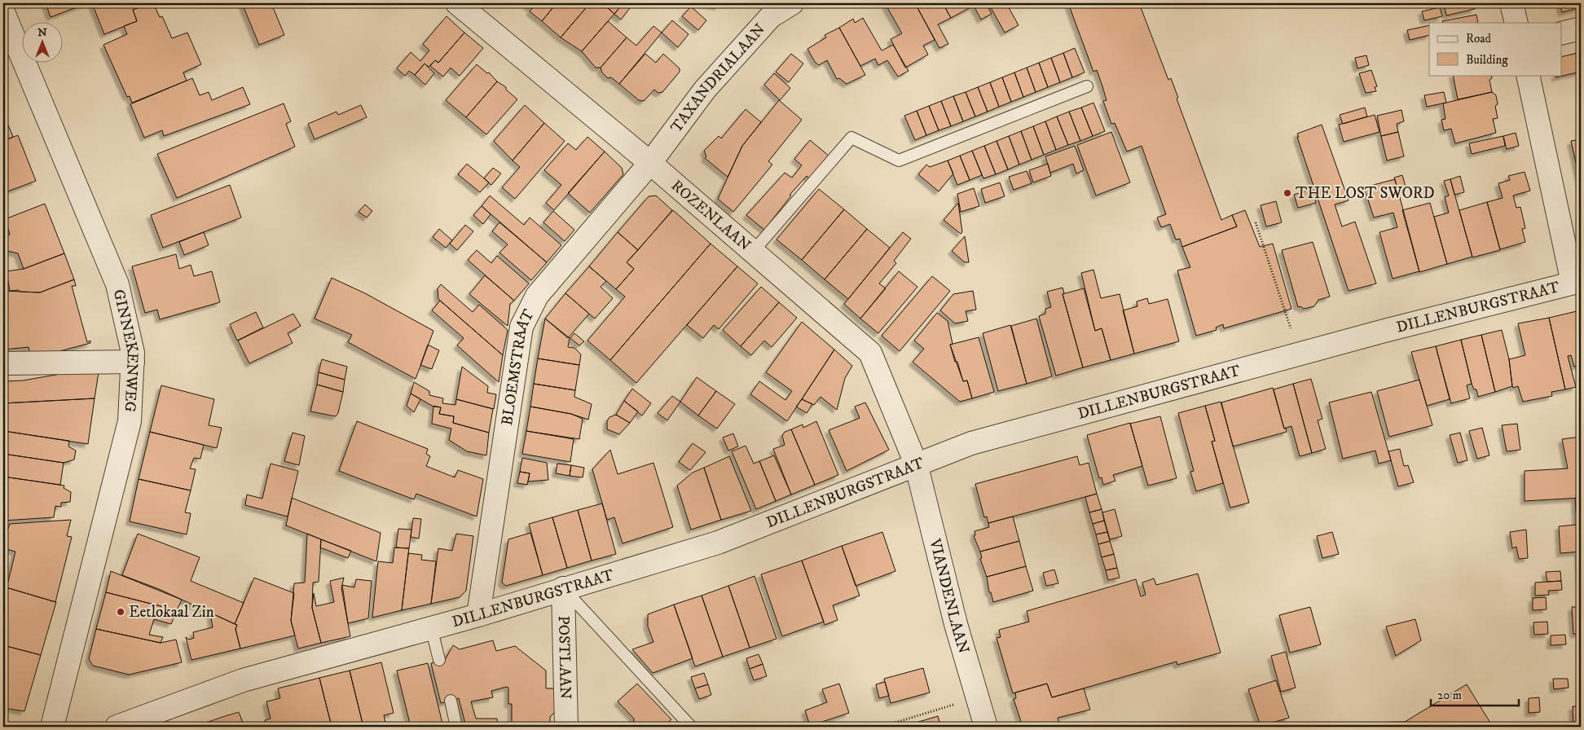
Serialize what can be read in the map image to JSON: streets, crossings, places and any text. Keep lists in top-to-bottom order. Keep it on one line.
{"streets":{"street":["TAXANDRIALAAN","ROZENLAAN","DILLENBURGSTRAAT","GINNEKENWEG","BLOEMSTRAAT","VIANDENLAAN","POSTLAAN"]},"crossings":[["TAXANDRIALAAN","ROZENLAAN"],["TAXANDRIALAAN","BLOEMSTRAAT"],["ROZENLAAN","DILLENBURGSTRAAT"],["ROZENLAAN","BLOEMSTRAAT"],["ROZENLAAN","VIANDENLAAN"],["DILLENBURGSTRAAT","BLOEMSTRAAT"],["DILLENBURGSTRAAT","VIANDENLAAN"],["DILLENBURGSTRAAT","POSTLAAN"]],"places":["THE LOST SWORD","Eetlokaal Zin"],"legend":["Road","Building"],"scale_bar":"20 m","north":"top"}
